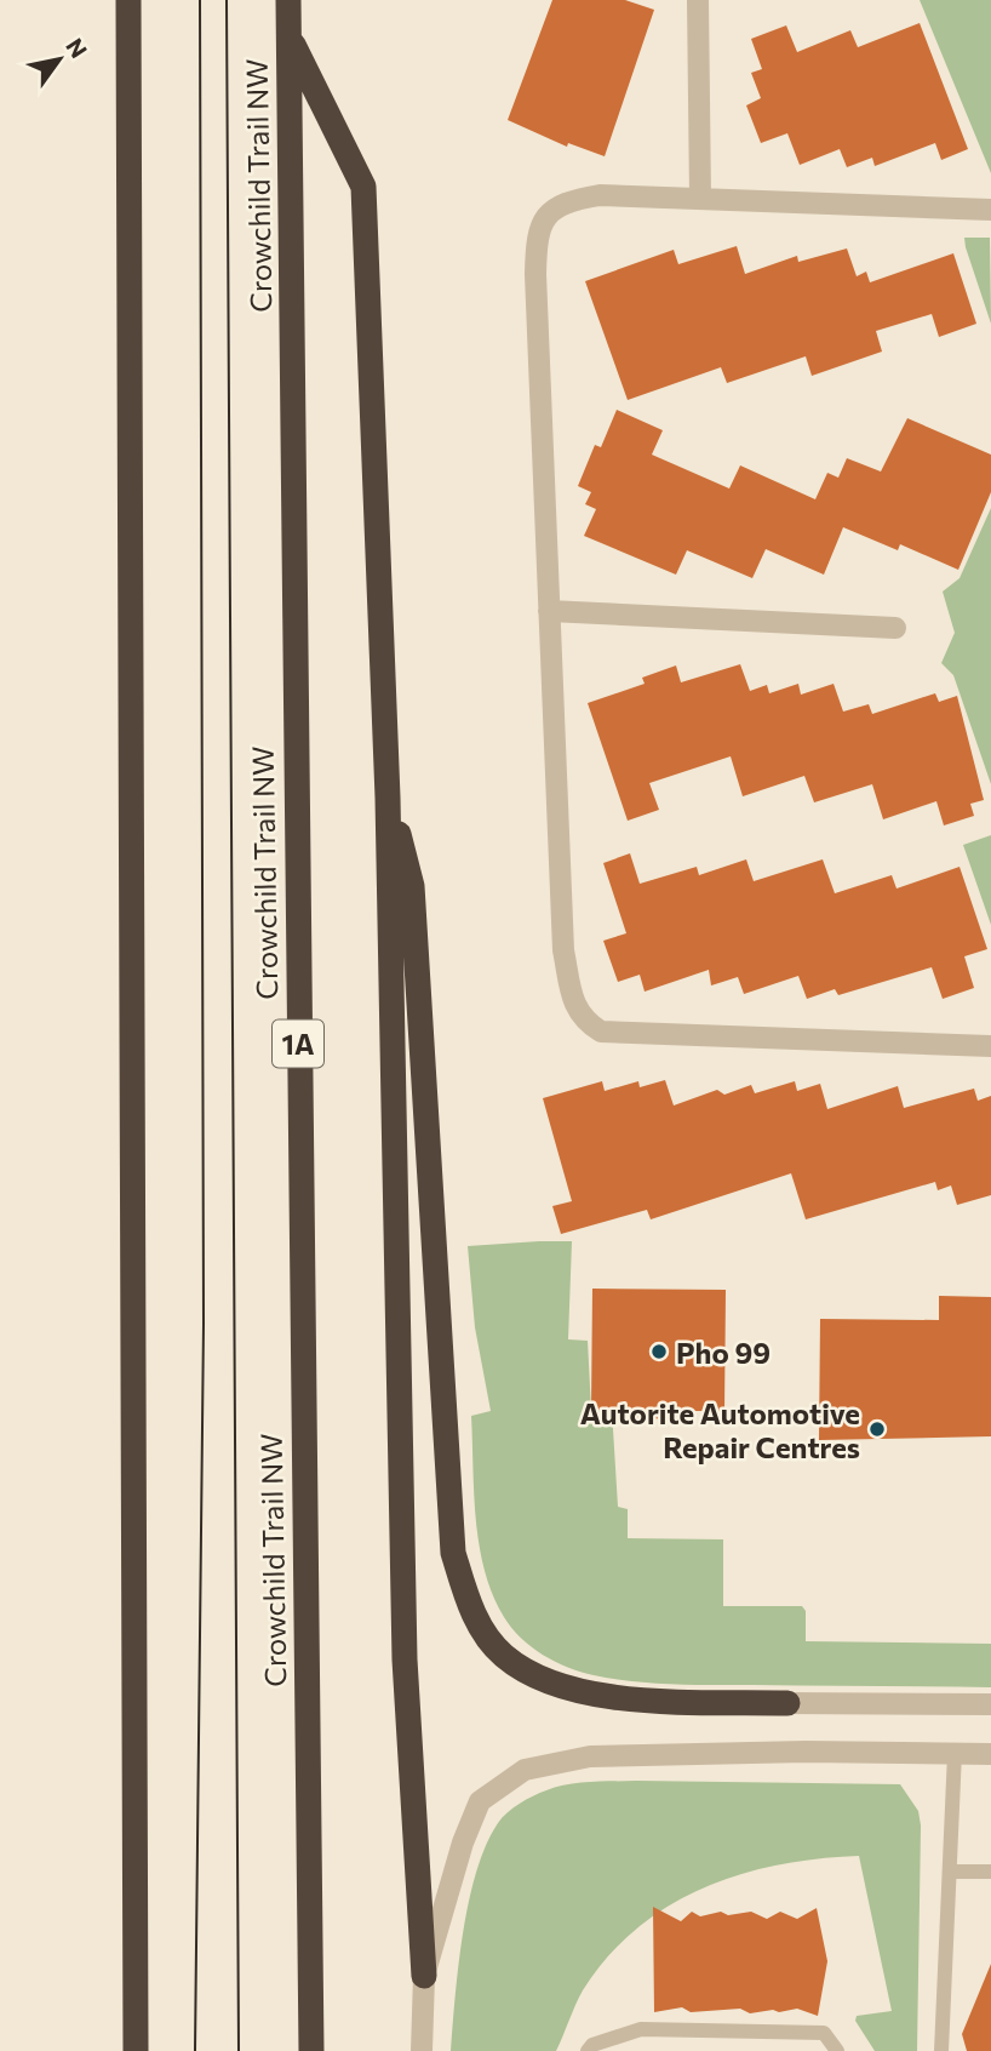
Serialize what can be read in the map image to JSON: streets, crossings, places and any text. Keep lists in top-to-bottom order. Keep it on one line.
{"streets":{"highway":["Crowchild Trail NW","1A"]},"places":["Pho 99","Autorite Automotive Repair Centres"],"north":"top right"}
